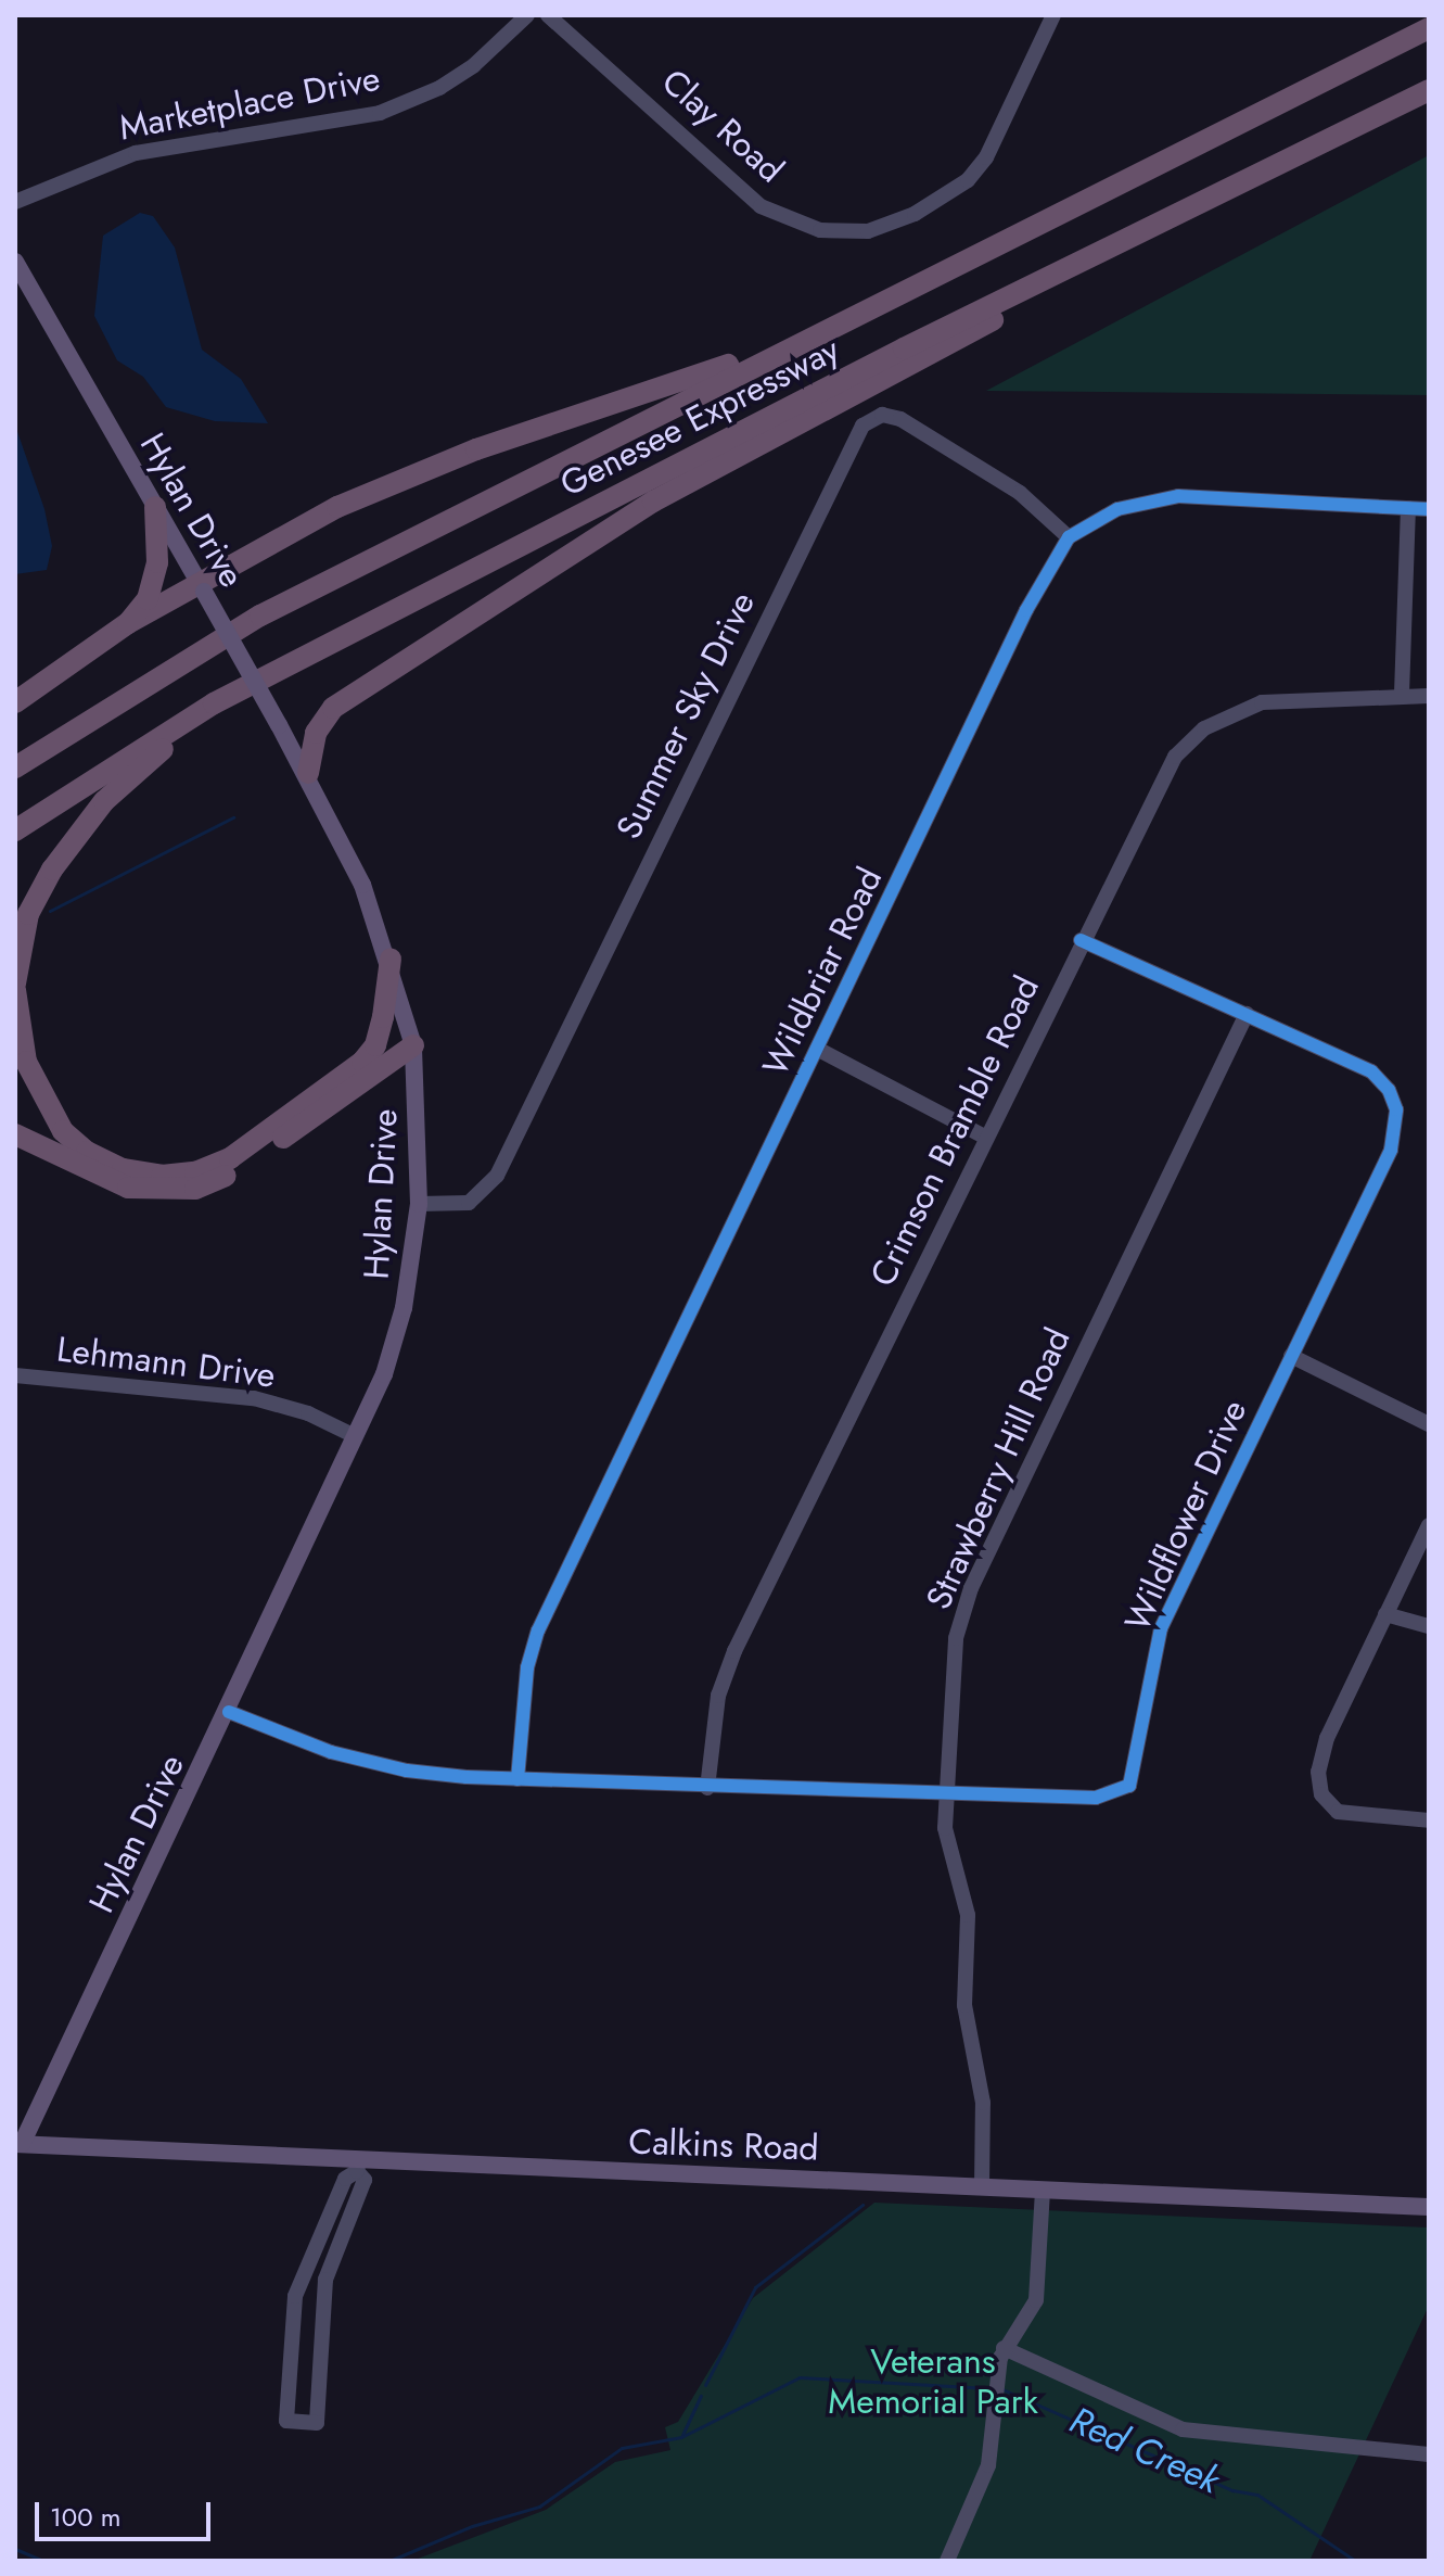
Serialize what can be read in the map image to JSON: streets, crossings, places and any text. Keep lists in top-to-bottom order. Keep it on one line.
{"streets":{"highway":["Genesee Expressway"],"main road":["Hylan Drive","Calkins Road"],"street":["Marketplace Drive","Clay Road","Summer Sky Drive","Wildbriar Road","Crimson Bramble Road","Lehmann Drive","Strawberry Hill Road","Wildflower Drive"]},"crossings":[["Hylan Drive","Summer Sky Drive"],["Hylan Drive","Lehmann Drive"],["Hylan Drive","Wildflower Drive"],["Hylan Drive","Calkins Road"],["Summer Sky Drive","Wildbriar Road"],["Wildbriar Road","Wildflower Drive"],["Crimson Bramble Road","Wildflower Drive"],["Strawberry Hill Road","Wildflower Drive"],["Strawberry Hill Road","Calkins Road"]],"water":["Red Creek"],"parks":["Veterans Memorial Park"],"scale_bar":"100 m"}
